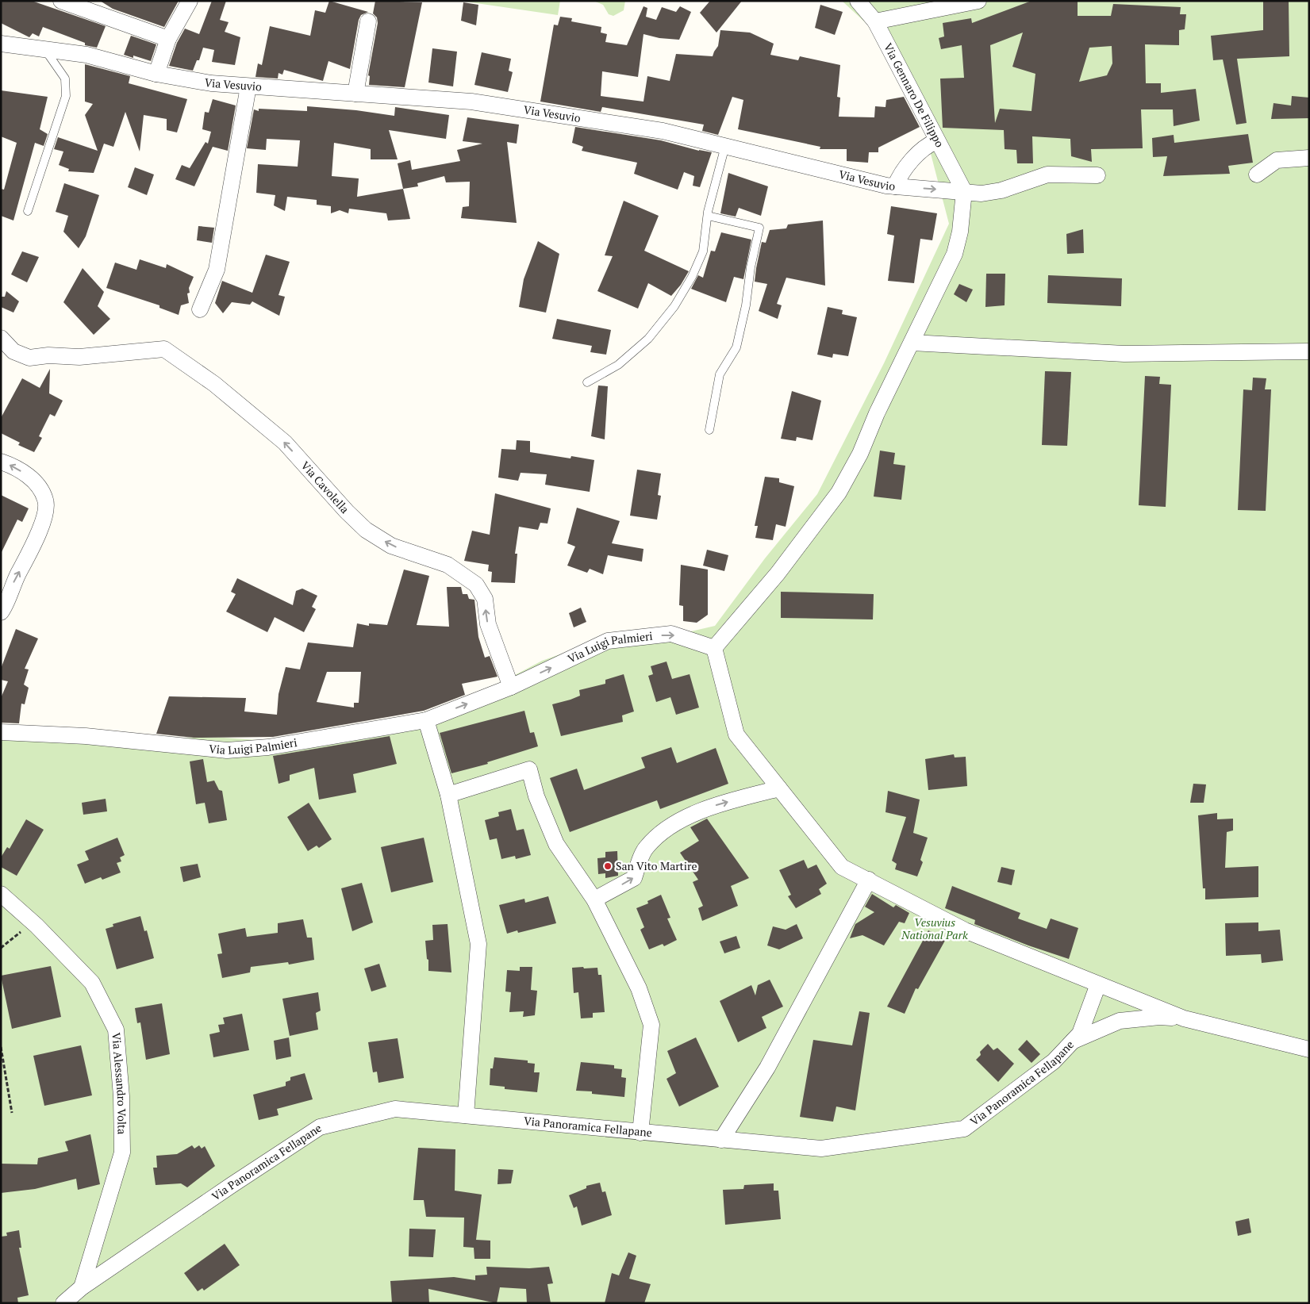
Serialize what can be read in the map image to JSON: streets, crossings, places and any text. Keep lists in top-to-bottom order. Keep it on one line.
{"streets":{"street":["Via Vesuvio","Via Gennaro De Filippo","Via Cavolella","Via Luigi Palmieri","Via Panoramica Fellapane","Via Alessandro Volta"]},"crossings":[["Via Vesuvio","Via Gennaro De Filippo"],["Via Cavolella","Via Luigi Palmieri"],["Via Panoramica Fellapane","Via Alessandro Volta"]],"one_way":["Via Cavolella"],"parks":["Vesuvius National Park"],"places":["San Vito Martire"]}
